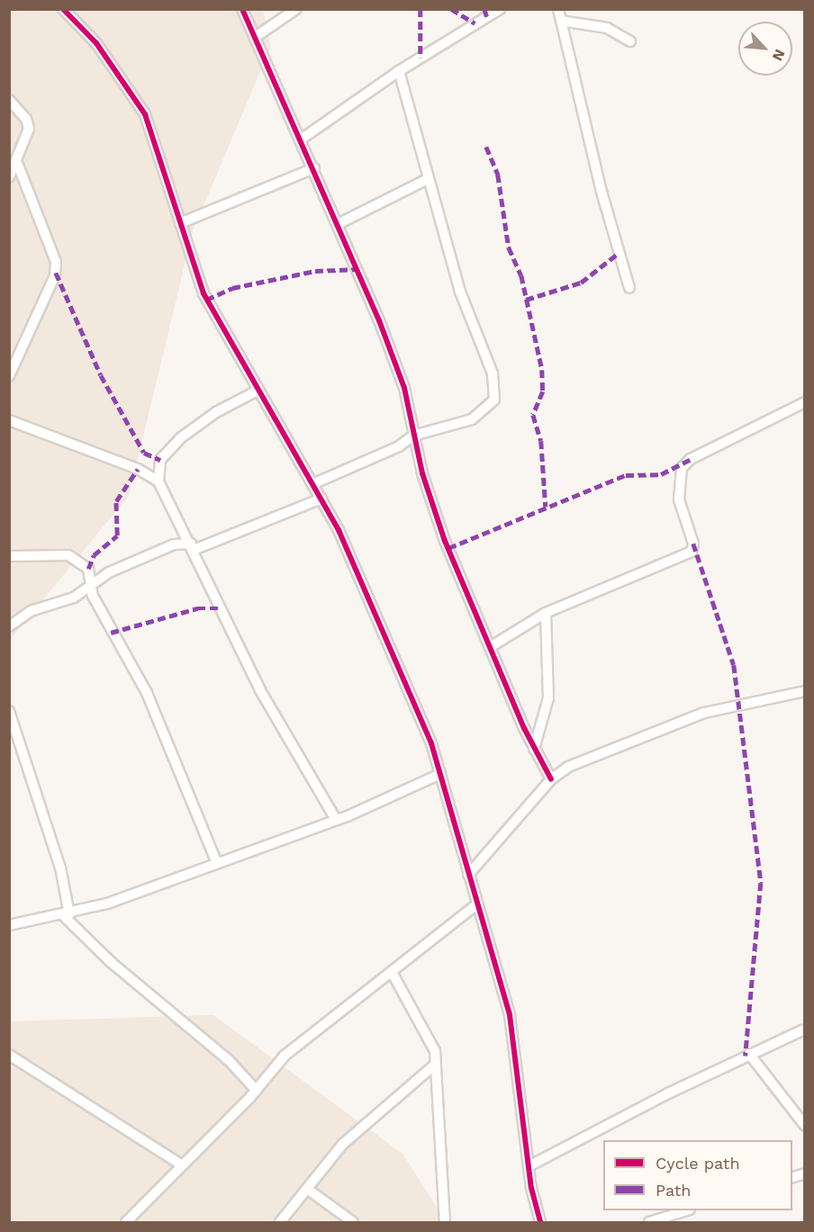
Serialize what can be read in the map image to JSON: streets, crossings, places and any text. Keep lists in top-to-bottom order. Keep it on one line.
{"legend":["Cycle path","Path"],"north":"bottom right"}
